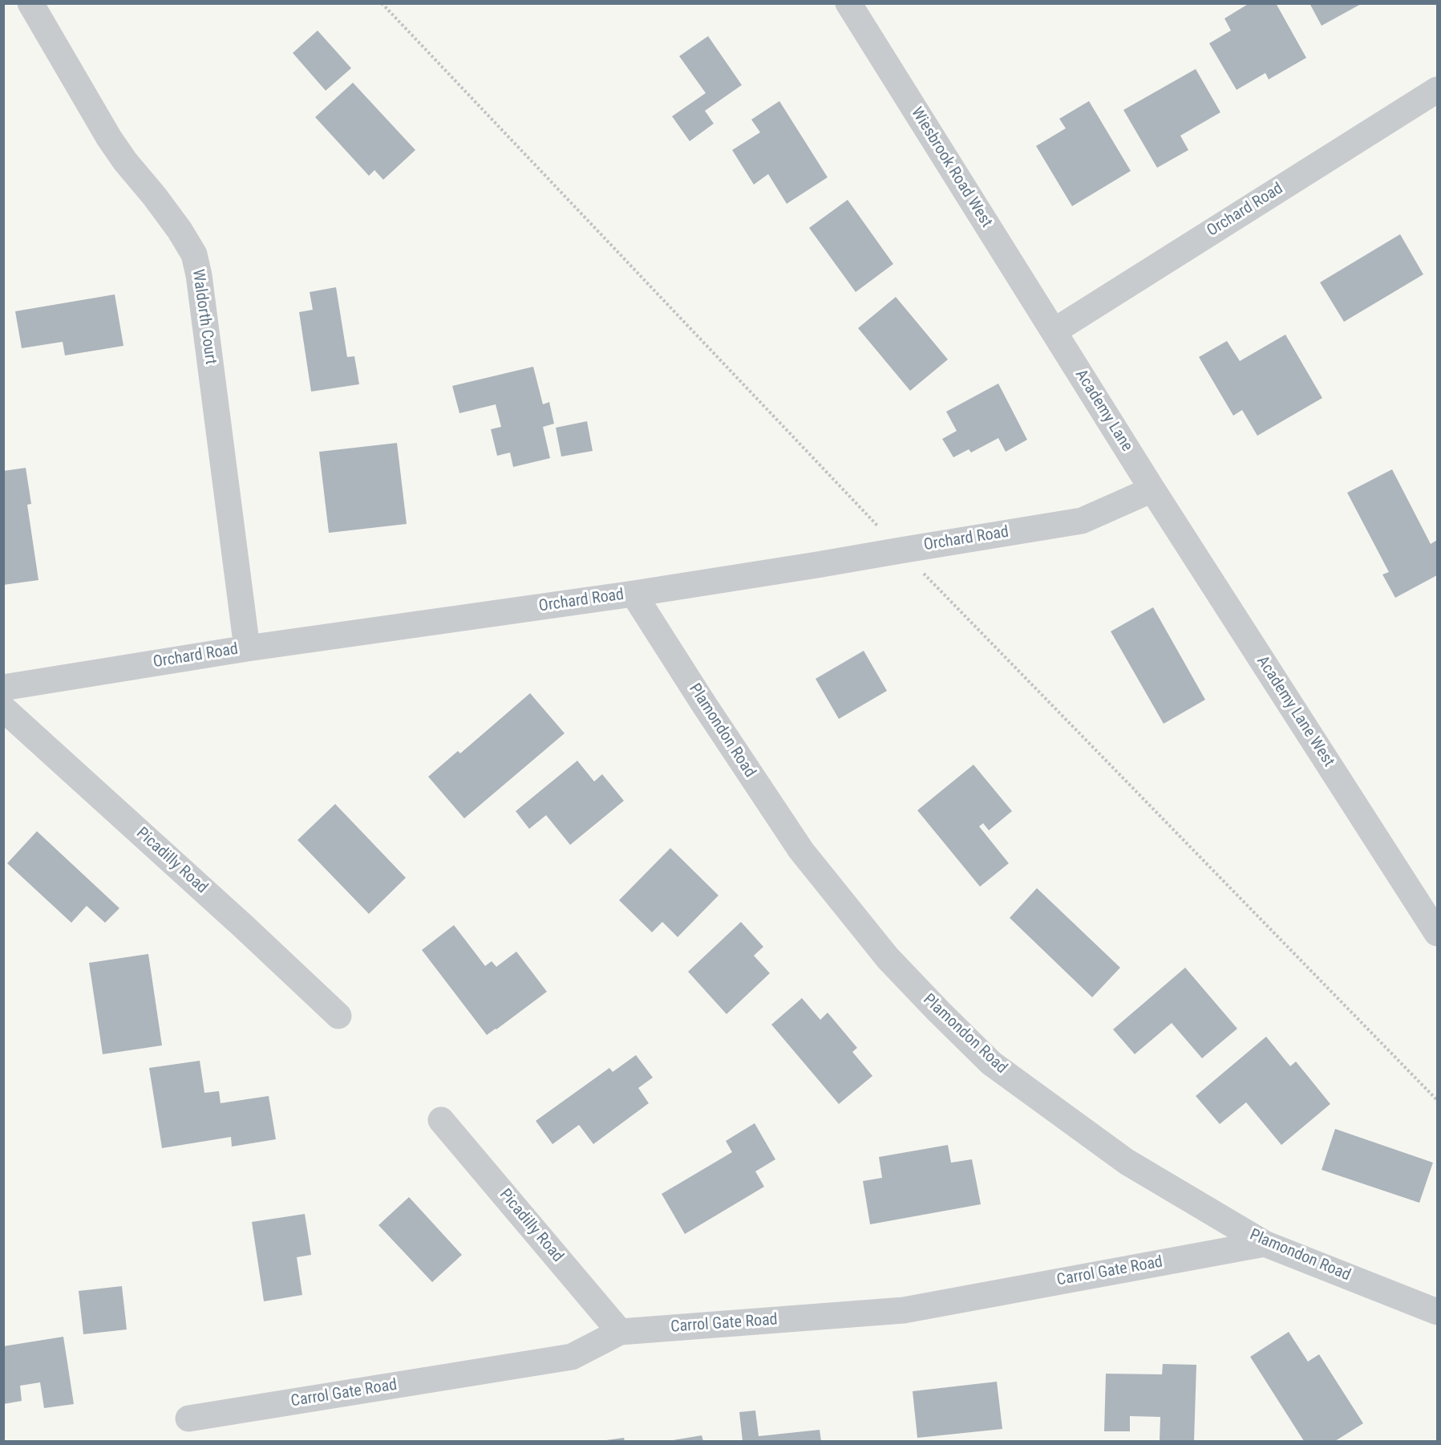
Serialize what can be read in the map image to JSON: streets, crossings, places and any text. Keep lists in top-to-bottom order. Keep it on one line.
{"streets":{"street":["Wiesbrook Road West","Orchard Road","Waldorth Court","Academy Lane","Academy Lane West","Plamondon Road","Picadilly Road","Carrol Gate Road"]},"crossings":[["Wiesbrook Road West","Orchard Road"],["Wiesbrook Road West","Academy Lane"],["Orchard Road","Waldorth Court"],["Orchard Road","Academy Lane"],["Orchard Road","Academy Lane West"],["Orchard Road","Plamondon Road"],["Academy Lane","Academy Lane West"],["Plamondon Road","Carrol Gate Road"],["Picadilly Road","Carrol Gate Road"]]}
